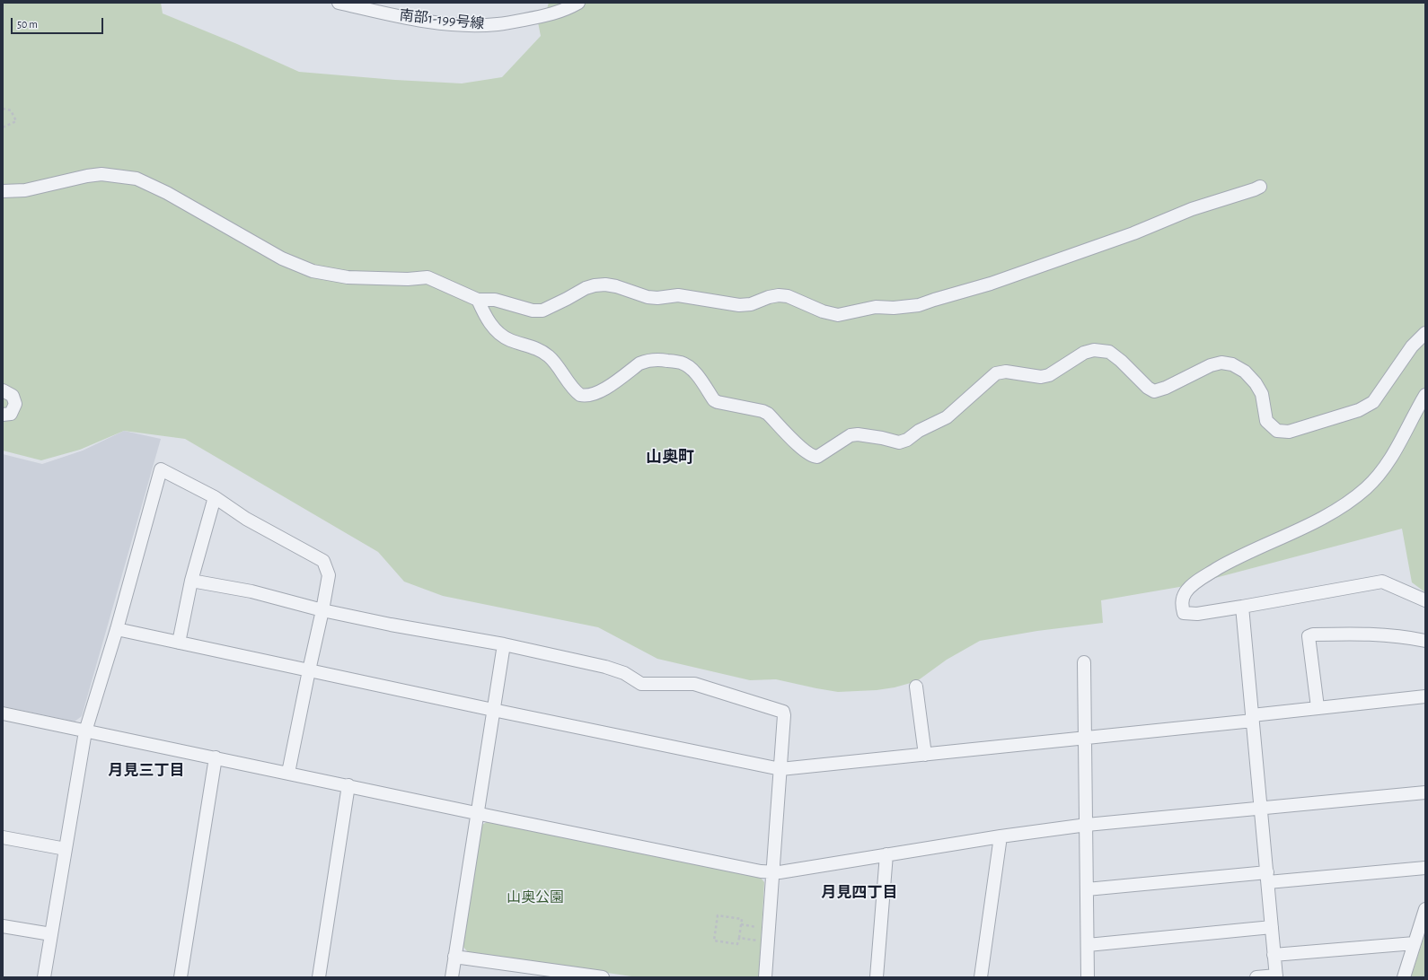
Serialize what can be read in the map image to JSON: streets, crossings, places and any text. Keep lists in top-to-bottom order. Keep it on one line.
{"streets":{"street":["南部1-199号線"]},"districts":["山奥町","月見三丁目","月見四丁目"],"parks":["山奥公園"],"scale_bar":"50 m"}
